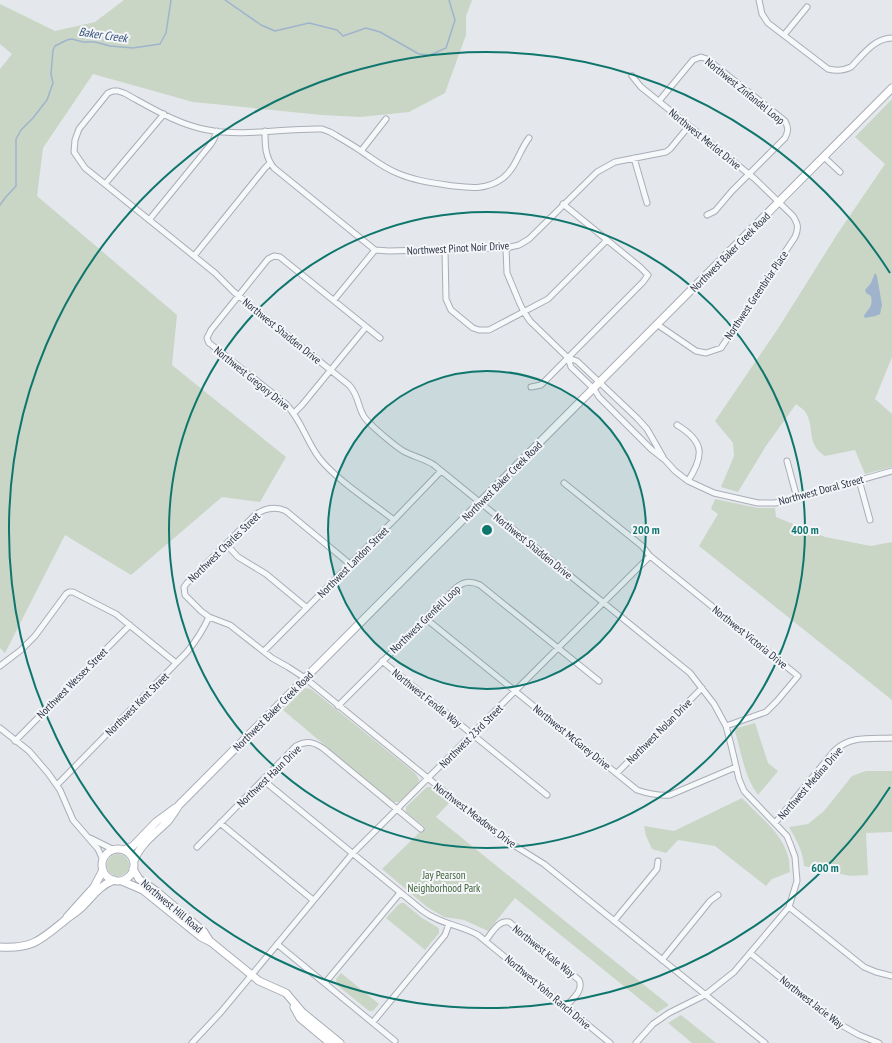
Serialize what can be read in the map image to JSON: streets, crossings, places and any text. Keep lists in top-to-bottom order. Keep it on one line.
{"streets":{"main road":["Northwest Baker Creek Road","Northwest Hill Road"],"street":["Northwest Zinfandel Loop","Northwest Merlot Drive","Northwest Pinot Noir Drive","Northwest Greenbriar Place","Northwest Shadden Drive","Northwest Gregory Drive","Northwest Doral Street","Northwest Charles Street","Northwest Landon Street","Northwest Grenfell Loop","Northwest Victoria Drive","Northwest Wessex Street","Northwest Fendle Way","Northwest Kent Street","Northwest Nolan Drive","Northwest 23rd Street","Northwest McGarey Drive","Northwest Haun Drive","Northwest Medina Drive","Northwest Meadows Drive","Northwest Kale Way","Northwest Yohn Ranch Drive","Northwest Jacie Way"]},"crossings":[["Northwest Zinfandel Loop","Northwest Merlot Drive"],["Northwest Merlot Drive","Northwest Pinot Noir Drive"],["Northwest Merlot Drive","Northwest Baker Creek Road"],["Northwest Merlot Drive","Northwest Greenbriar Place"],["Northwest Baker Creek Road","Northwest Greenbriar Place"],["Northwest Baker Creek Road","Northwest Shadden Drive"],["Northwest Baker Creek Road","Northwest Doral Street"],["Northwest Baker Creek Road","Northwest Meadows Drive"],["Northwest Baker Creek Road","Northwest Hill Road"],["Northwest Shadden Drive","Northwest Gregory Drive"],["Northwest Shadden Drive","Northwest Landon Street"],["Northwest Shadden Drive","Northwest Victoria Drive"],["Northwest Shadden Drive","Northwest Nolan Drive"],["Northwest Shadden Drive","Northwest 23rd Street"],["Northwest Shadden Drive","Northwest McGarey Drive"],["Northwest Shadden Drive","Northwest Medina Drive"],["Northwest Gregory Drive","Northwest Landon Street"],["Northwest Charles Street","Northwest Landon Street"],["Northwest Charles Street","Northwest Meadows Drive"],["Northwest Landon Street","Northwest Meadows Drive"],["Northwest Grenfell Loop","Northwest Fendle Way"],["Northwest Grenfell Loop","Northwest 23rd Street"],["Northwest Grenfell Loop","Northwest McGarey Drive"],["Northwest Grenfell Loop","Northwest Meadows Drive"],["Northwest Victoria Drive","Northwest 23rd Street"],["Northwest Fendle Way","Northwest 23rd Street"],["Northwest Kent Street","Northwest Meadows Drive"],["Northwest Nolan Drive","Northwest McGarey Drive"],["Northwest 23rd Street","Northwest McGarey Drive"],["Northwest 23rd Street","Northwest Haun Drive"],["Northwest 23rd Street","Northwest Meadows Drive"],["Northwest 23rd Street","Northwest Hill Road"],["Northwest 23rd Street","Northwest Yohn Ranch Drive"],["Northwest Haun Drive","Northwest Yohn Ranch Drive"],["Northwest Kale Way","Northwest Yohn Ranch Drive"]],"water":["Baker Creek"],"parks":["Jay Pearson Neighborhood Park"],"rings":["200 m","400 m","600 m"]}
